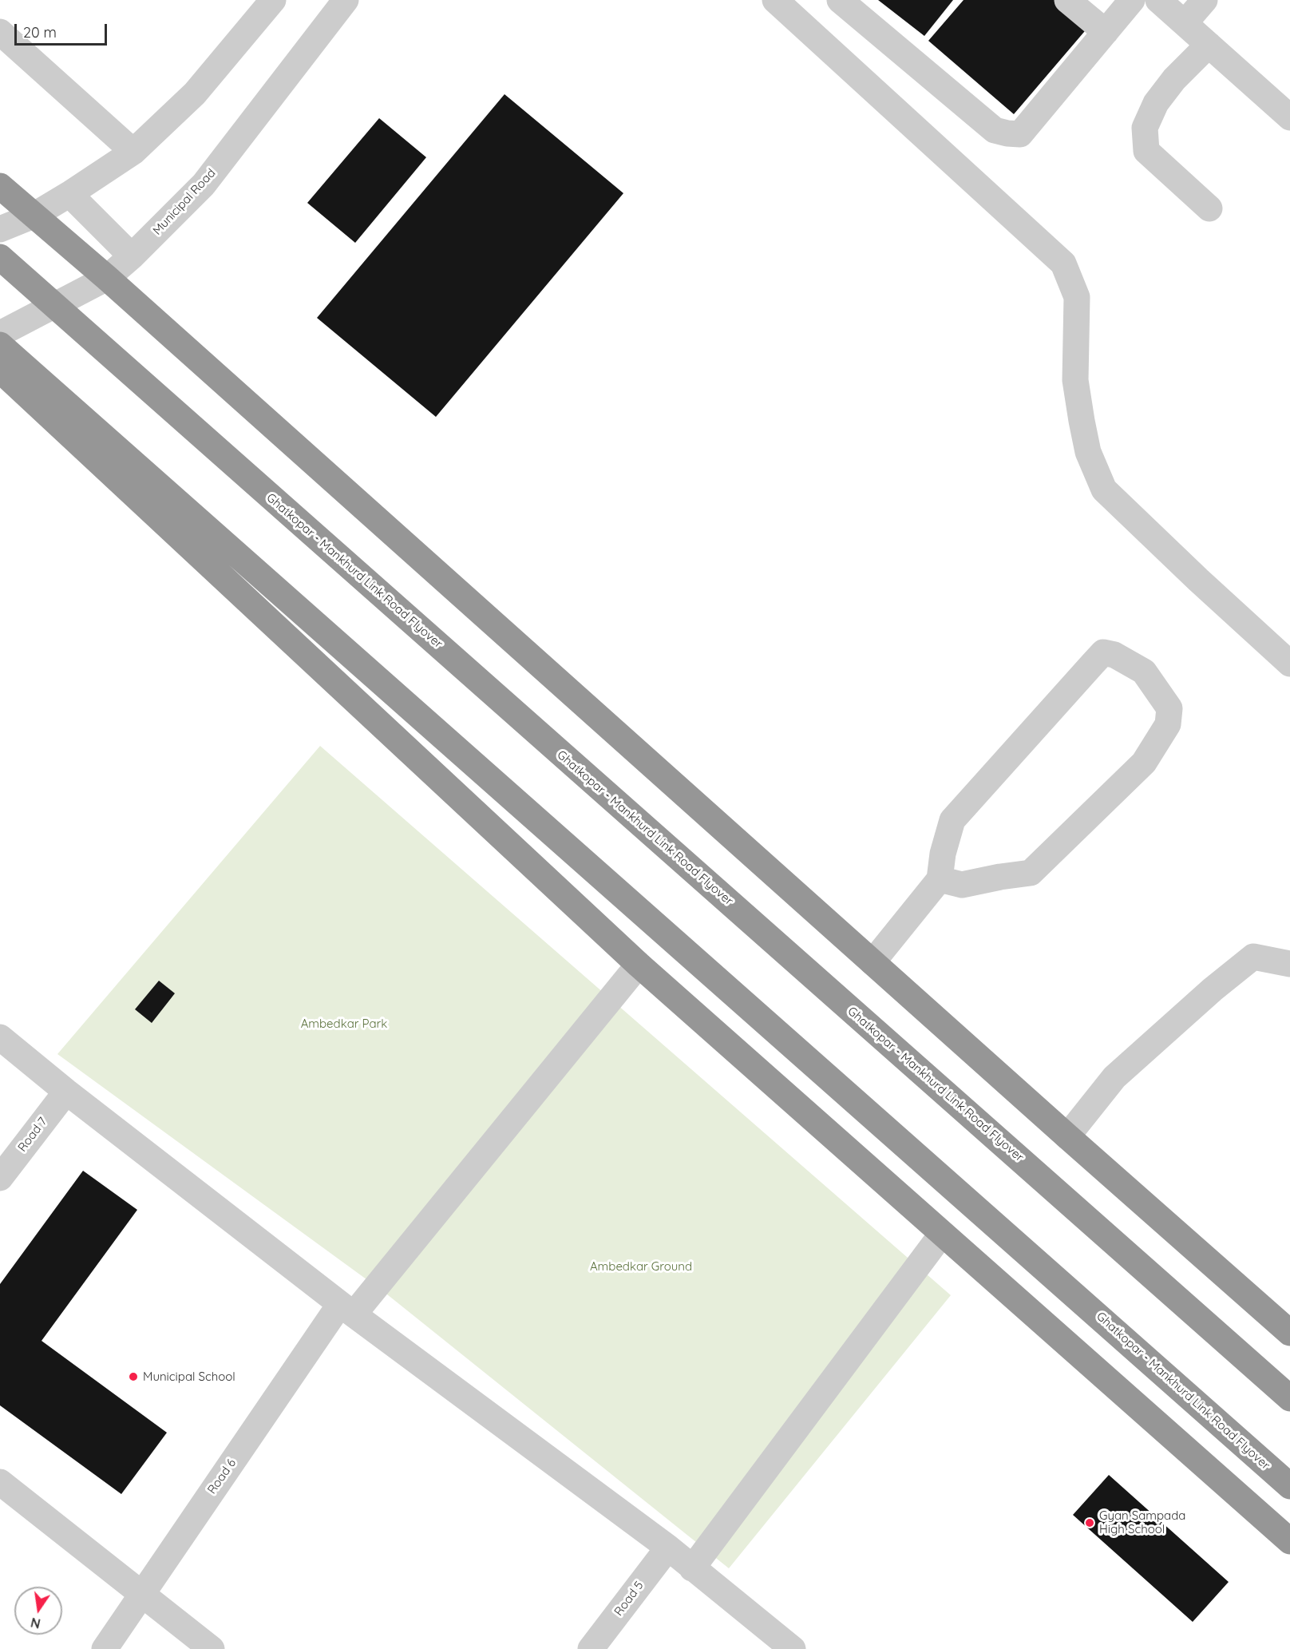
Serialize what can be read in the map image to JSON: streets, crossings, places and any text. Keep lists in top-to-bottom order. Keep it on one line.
{"streets":{"highway":["Ghatkopar - Mankhurd Link Road Flyover"],"street":["Municipal Road","Road 7","Road 6","Road 5"]},"parks":["Ambedkar Park","Ambedkar Ground"],"places":["Municipal School","Gyan Sampada High School"],"scale_bar":"20 m","north":"bottom"}
